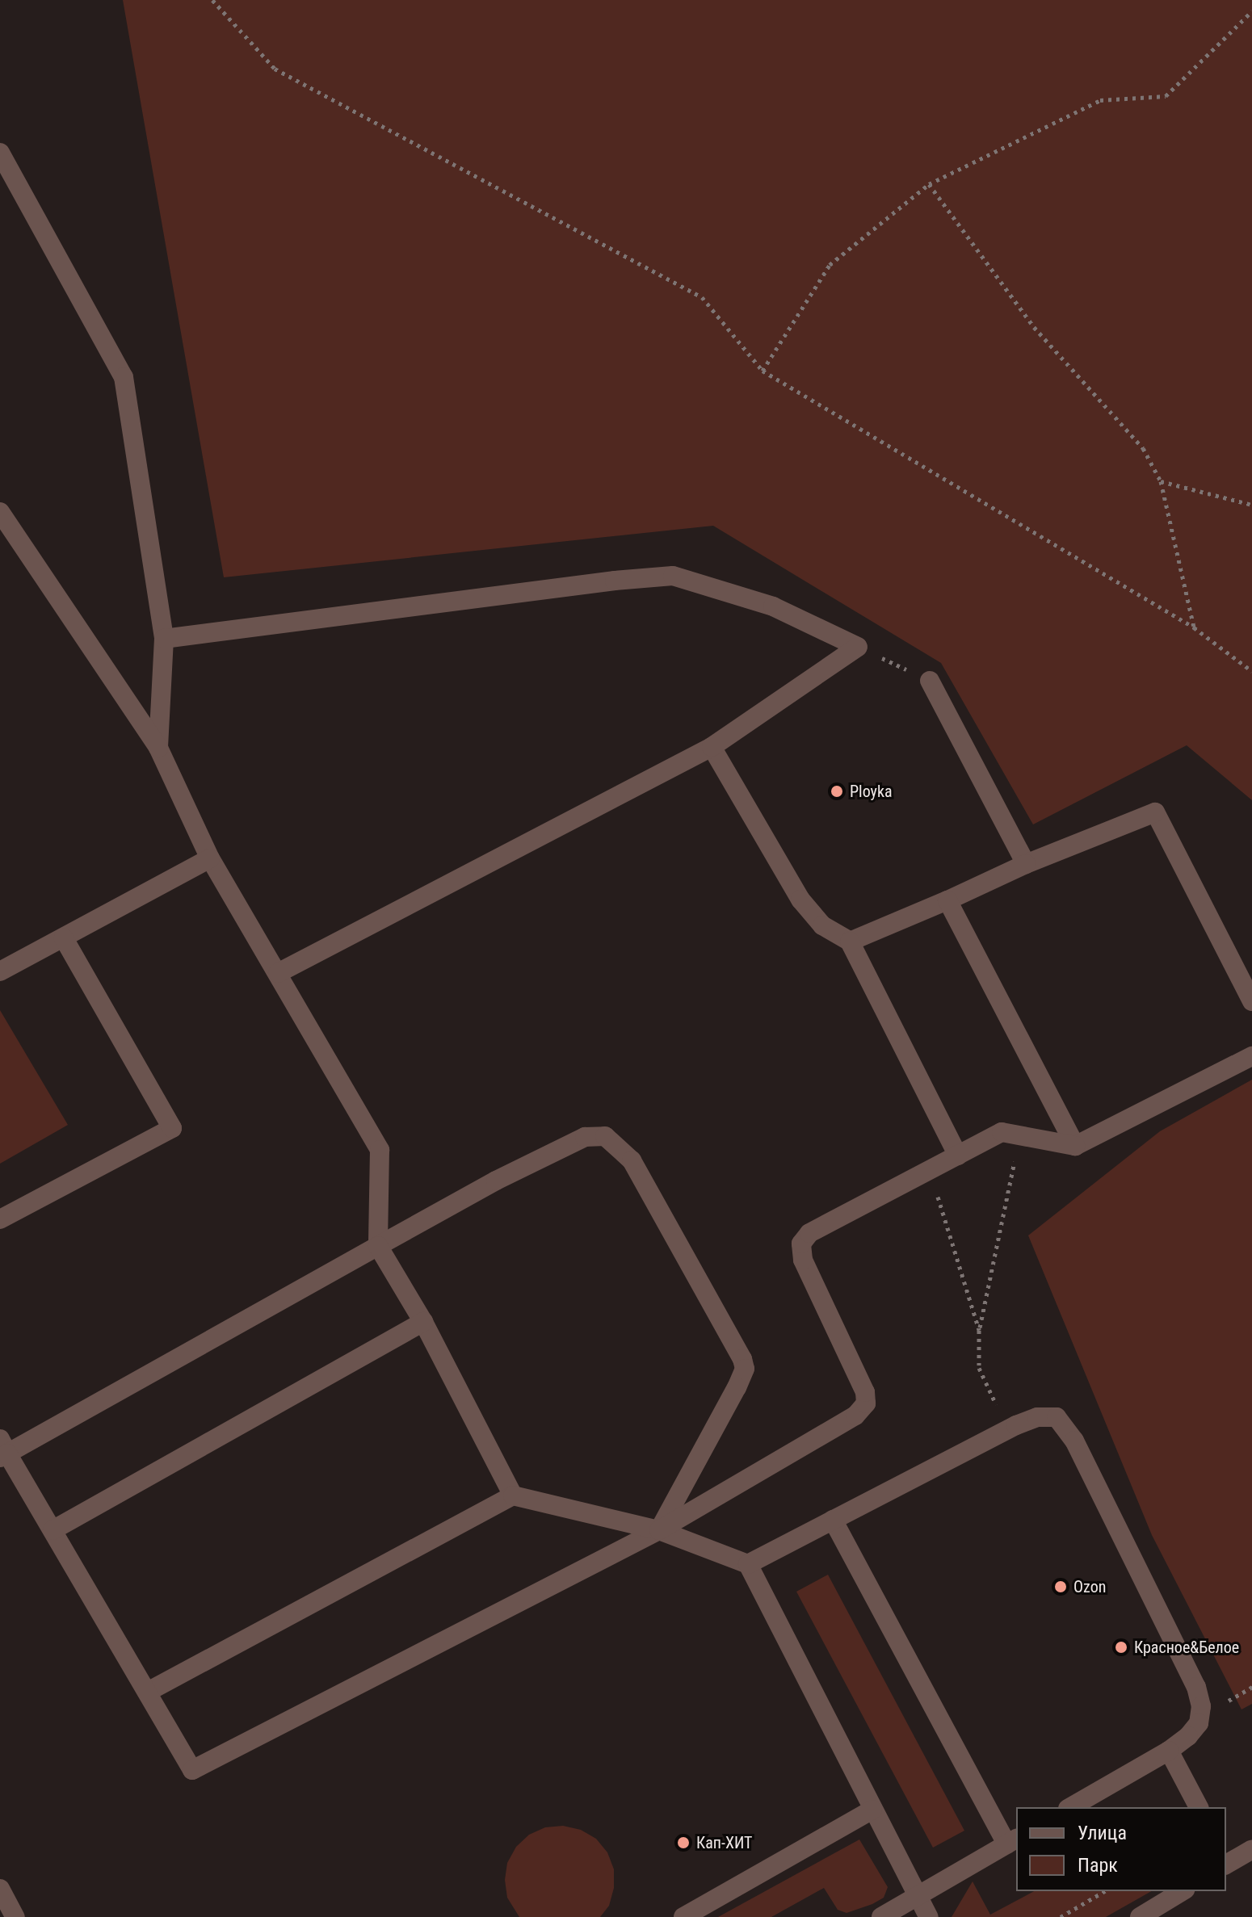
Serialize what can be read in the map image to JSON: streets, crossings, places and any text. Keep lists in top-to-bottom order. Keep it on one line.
{"places":["Ployka","Ozon","Красное&Белое","Кап-ХИТ"],"legend":["Улица","Парк"]}
